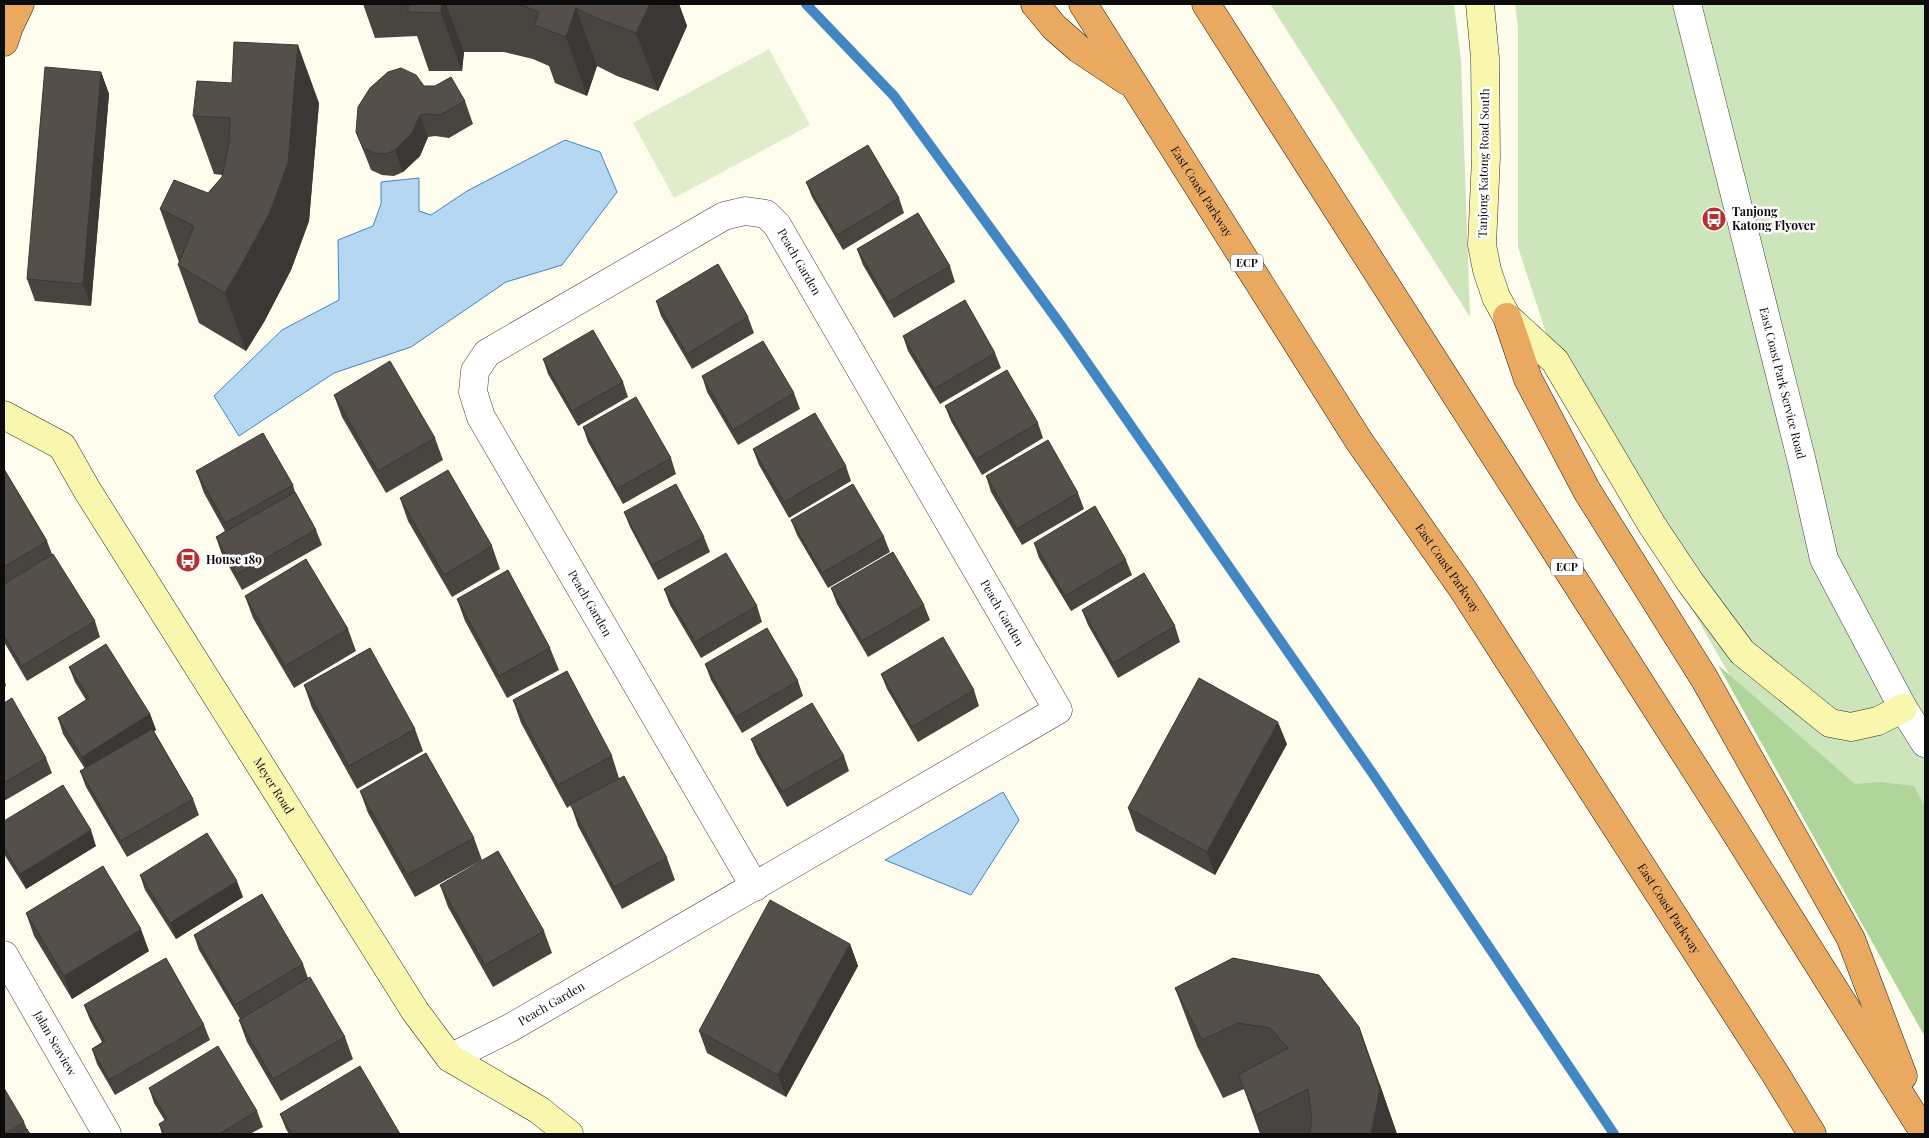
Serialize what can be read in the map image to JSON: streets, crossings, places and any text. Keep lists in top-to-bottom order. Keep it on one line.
{"streets":{"highway":["East Coast Parkway","ECP"],"street":["Tanjong Katong Road South","Peach Garden","East Coast Park Service Road","Meyer Road","Jalan Seaview"]},"crossings":[["Tanjong Katong Road South","East Coast Park Service Road"],["Peach Garden","Meyer Road"]],"places":{"bus stop":["Tanjong Katong Flyover","House 189"]}}
